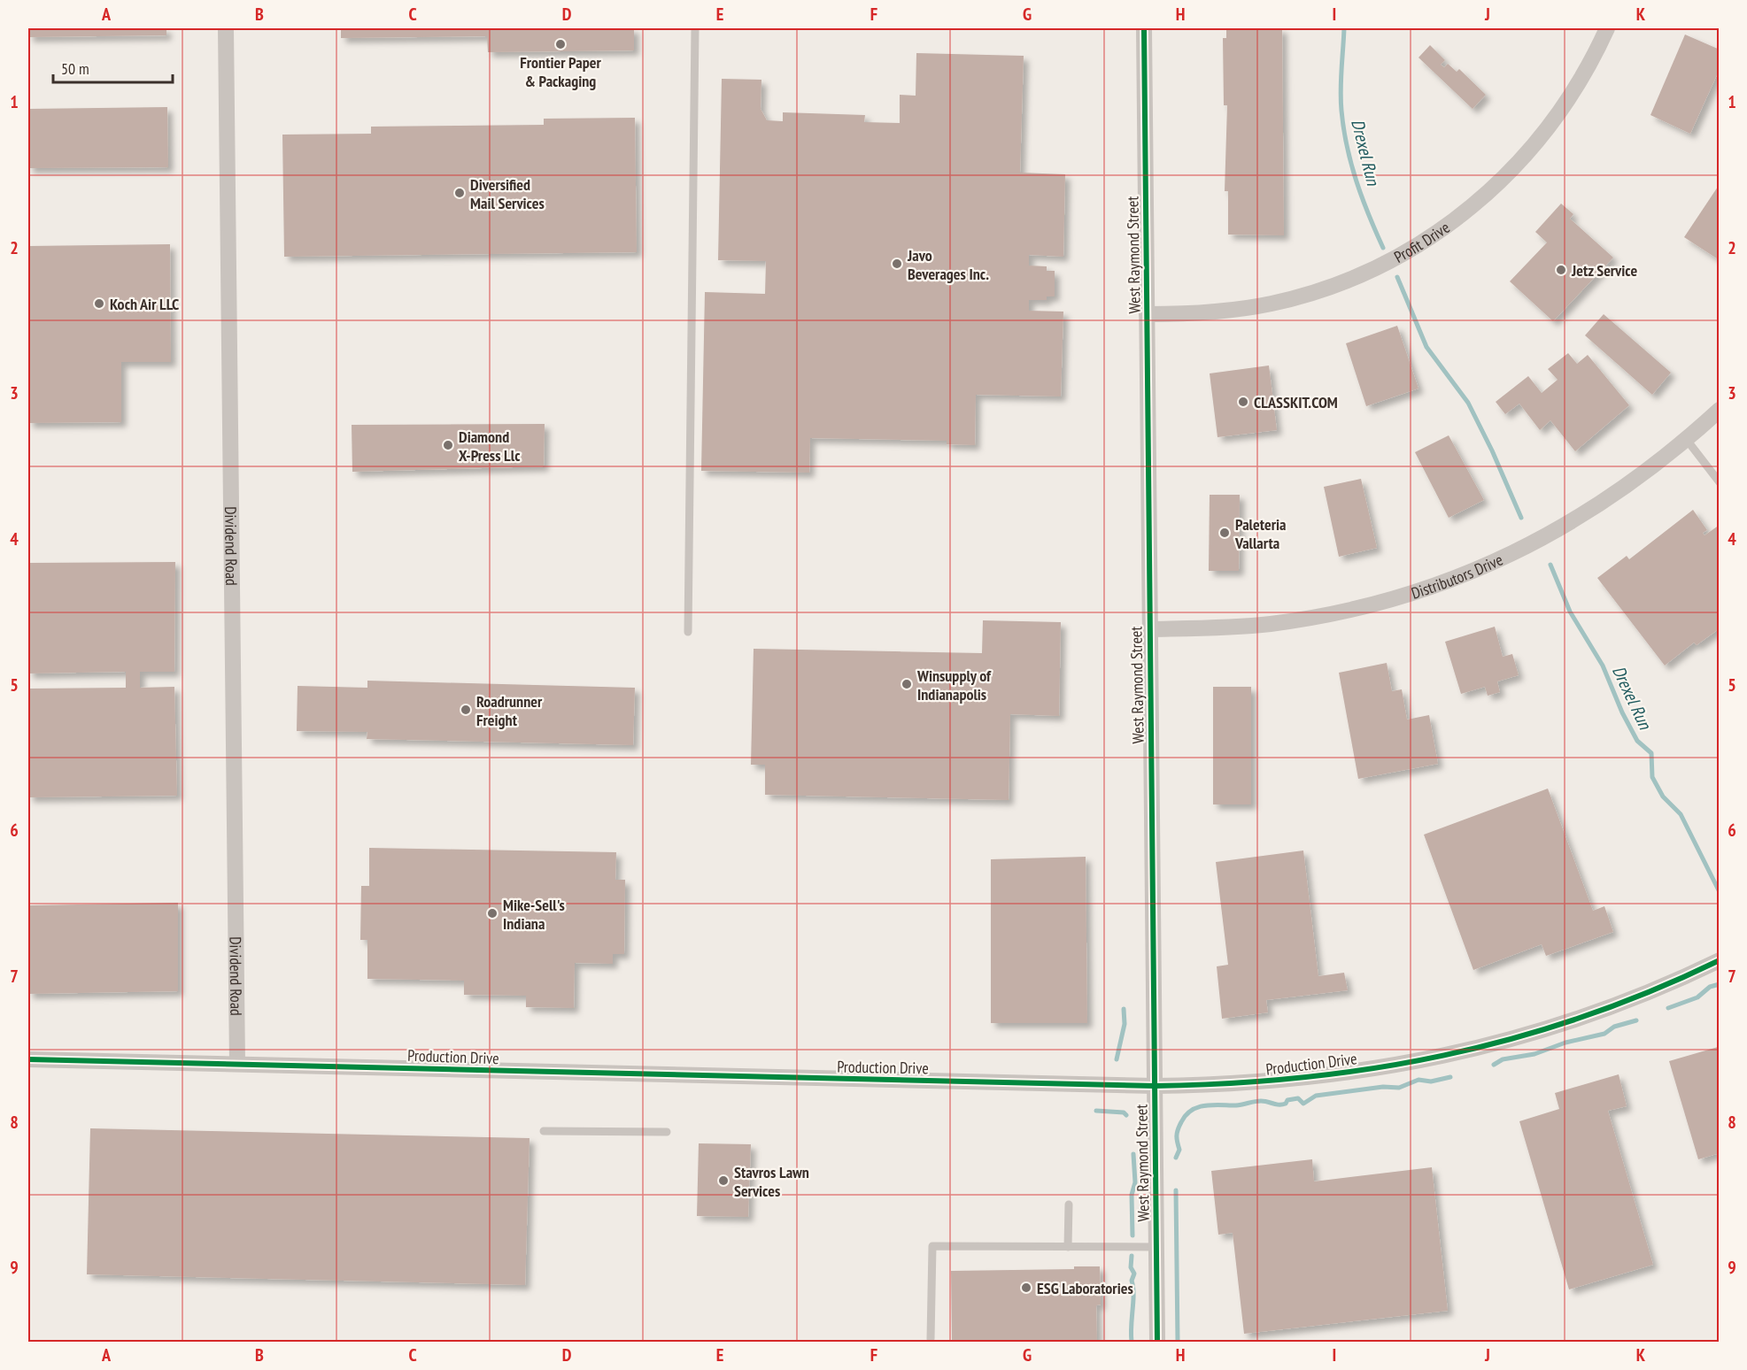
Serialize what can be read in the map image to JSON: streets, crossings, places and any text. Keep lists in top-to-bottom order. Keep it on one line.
{"streets":{"street":["Profit Drive","West Raymond Street","Dividend Road","Distributors Drive","Production Drive"]},"crossings":[["Profit Drive","West Raymond Street"],["West Raymond Street","Distributors Drive"],["West Raymond Street","Production Drive"],["Dividend Road","Production Drive"]],"water":["Drexel Run"],"places":["Frontier Paper & Packaging","Diversified Mail Services","Javo Beverages Inc.","Jetz Service","Koch Air LLC","CLASSKIT.COM","Diamond X-Press Llc","Paleteria Vallarta","Winsupply of Indianapolis","Roadrunner Freight","Mike-Sell's Indiana","Stavros Lawn Services","ESG Laboratories"],"scale_bar":"50 m","grid":{"columns":["A","B","C","D","E","F","G","H","I","J","K"],"rows":["1","2","3","4","5","6","7","8","9"]}}
